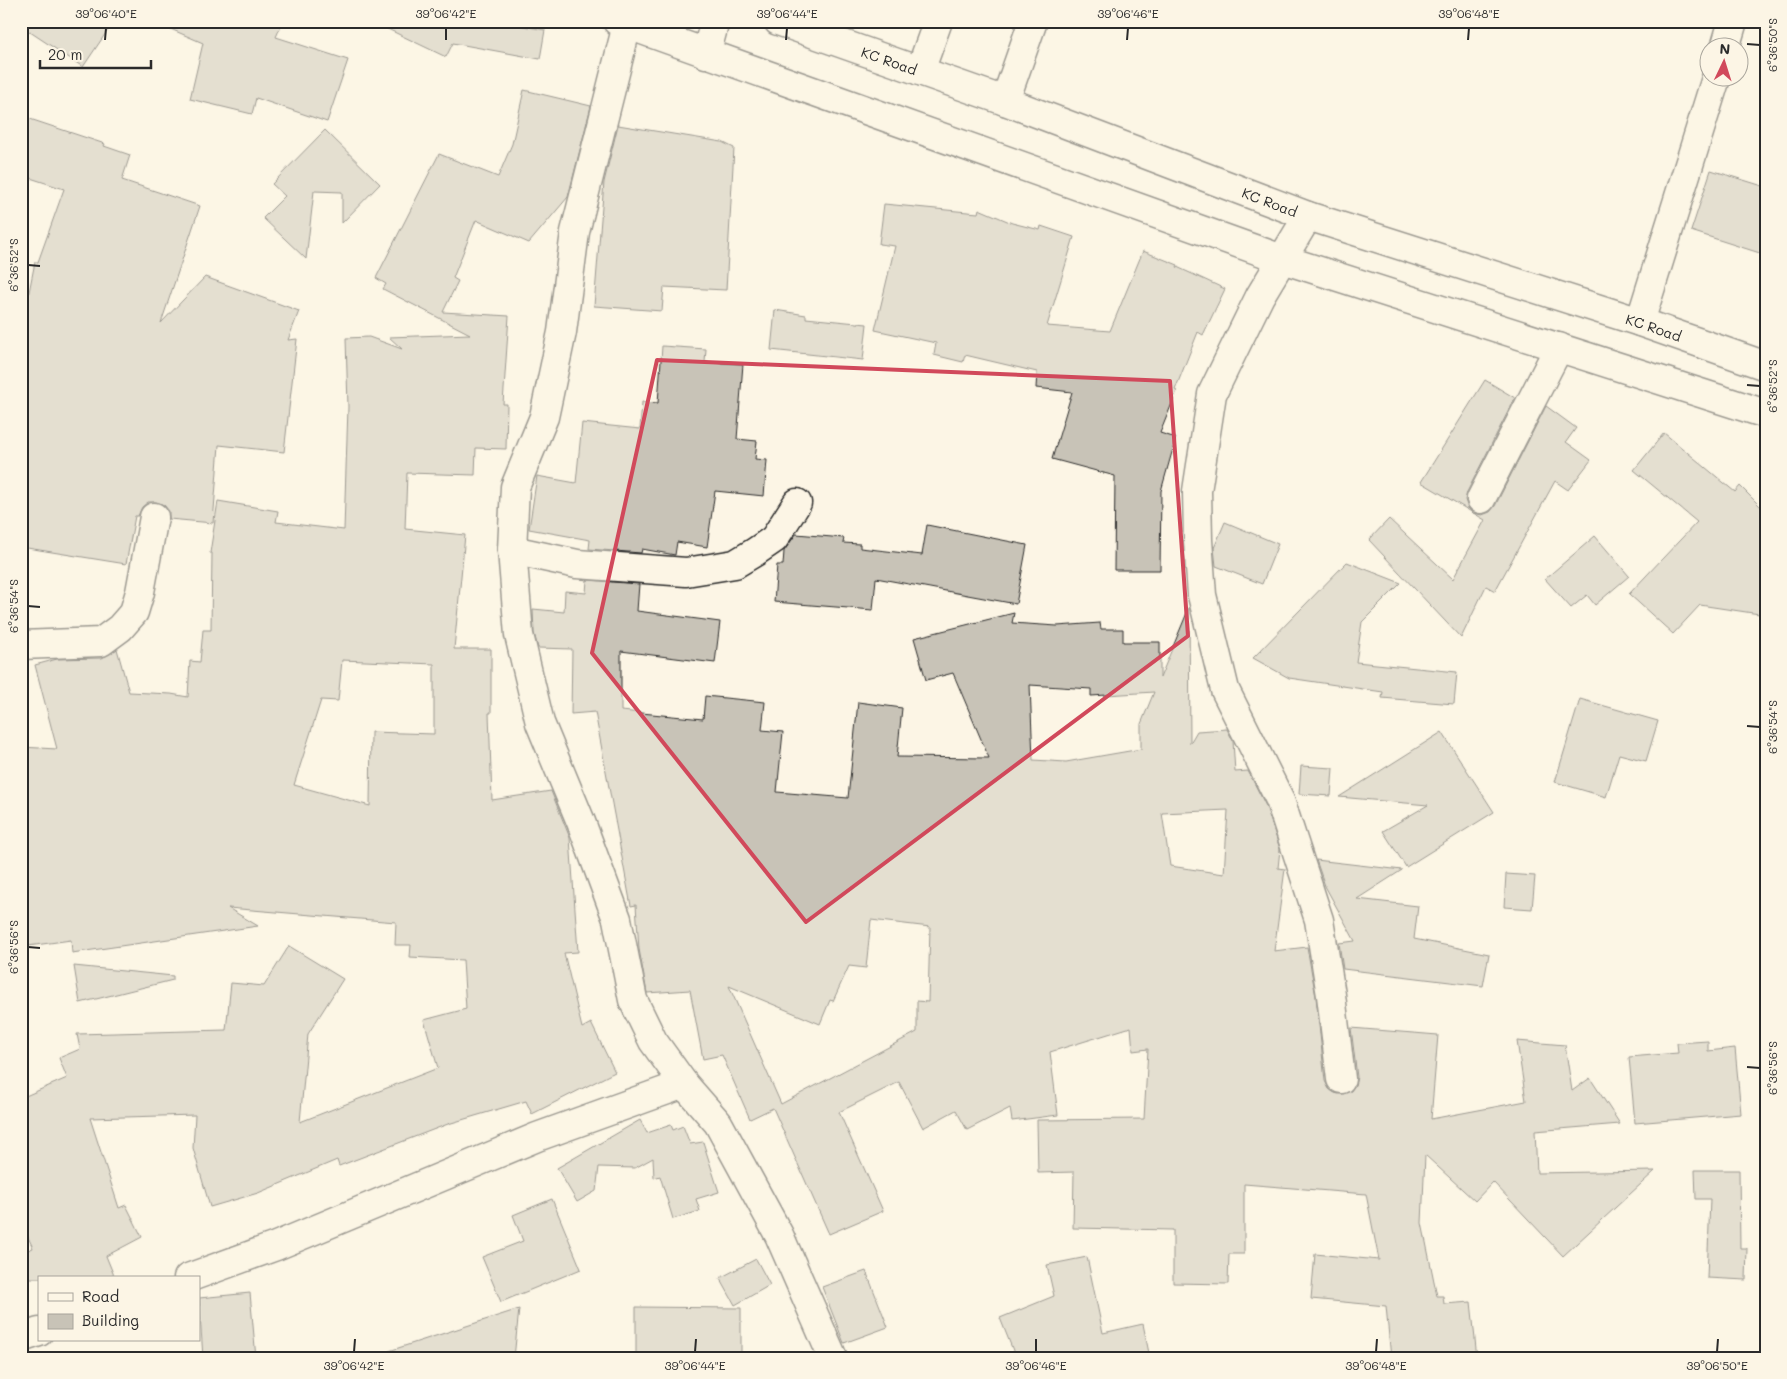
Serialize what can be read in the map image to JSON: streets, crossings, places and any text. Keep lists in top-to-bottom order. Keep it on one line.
{"streets":{"street":["KC Road"]},"legend":["Road","Building"],"scale_bar":"20 m","north":"top","coordinates":["39°06'40\"E","39°06'42\"E","39°06'44\"E","39°06'46\"E","39°06'48\"E","6°36'50\"S","6°36'52\"S","6°36'54\"S","6°36'56\"S","39°06'50\"E"]}
